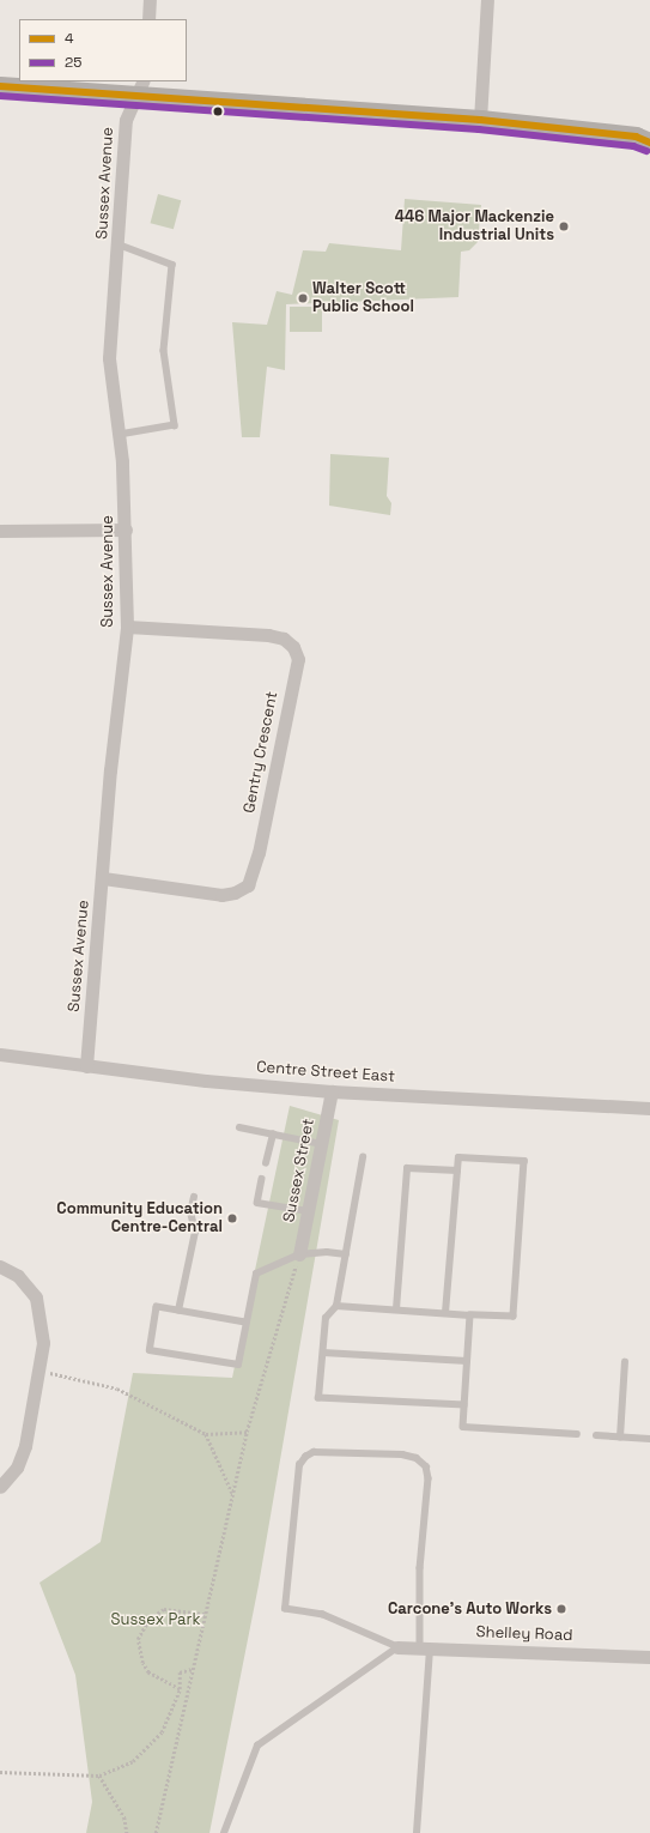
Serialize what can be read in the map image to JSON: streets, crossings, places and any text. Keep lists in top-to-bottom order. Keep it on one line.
{"streets":{"street":["Sussex Avenue","Gentry Crescent","Centre Street East","Sussex Street","Shelley Road"]},"crossings":[["Sussex Avenue","Gentry Crescent"],["Sussex Avenue","Centre Street East"],["Centre Street East","Sussex Street"]],"parks":["Sussex Park"],"places":["446 Major Mackenzie Industrial Units","Walter Scott Public School","Community Education Centre-Central","Carcone's Auto Works"],"lines":["transit line 4","transit line 25"],"legend":["4","25"]}
